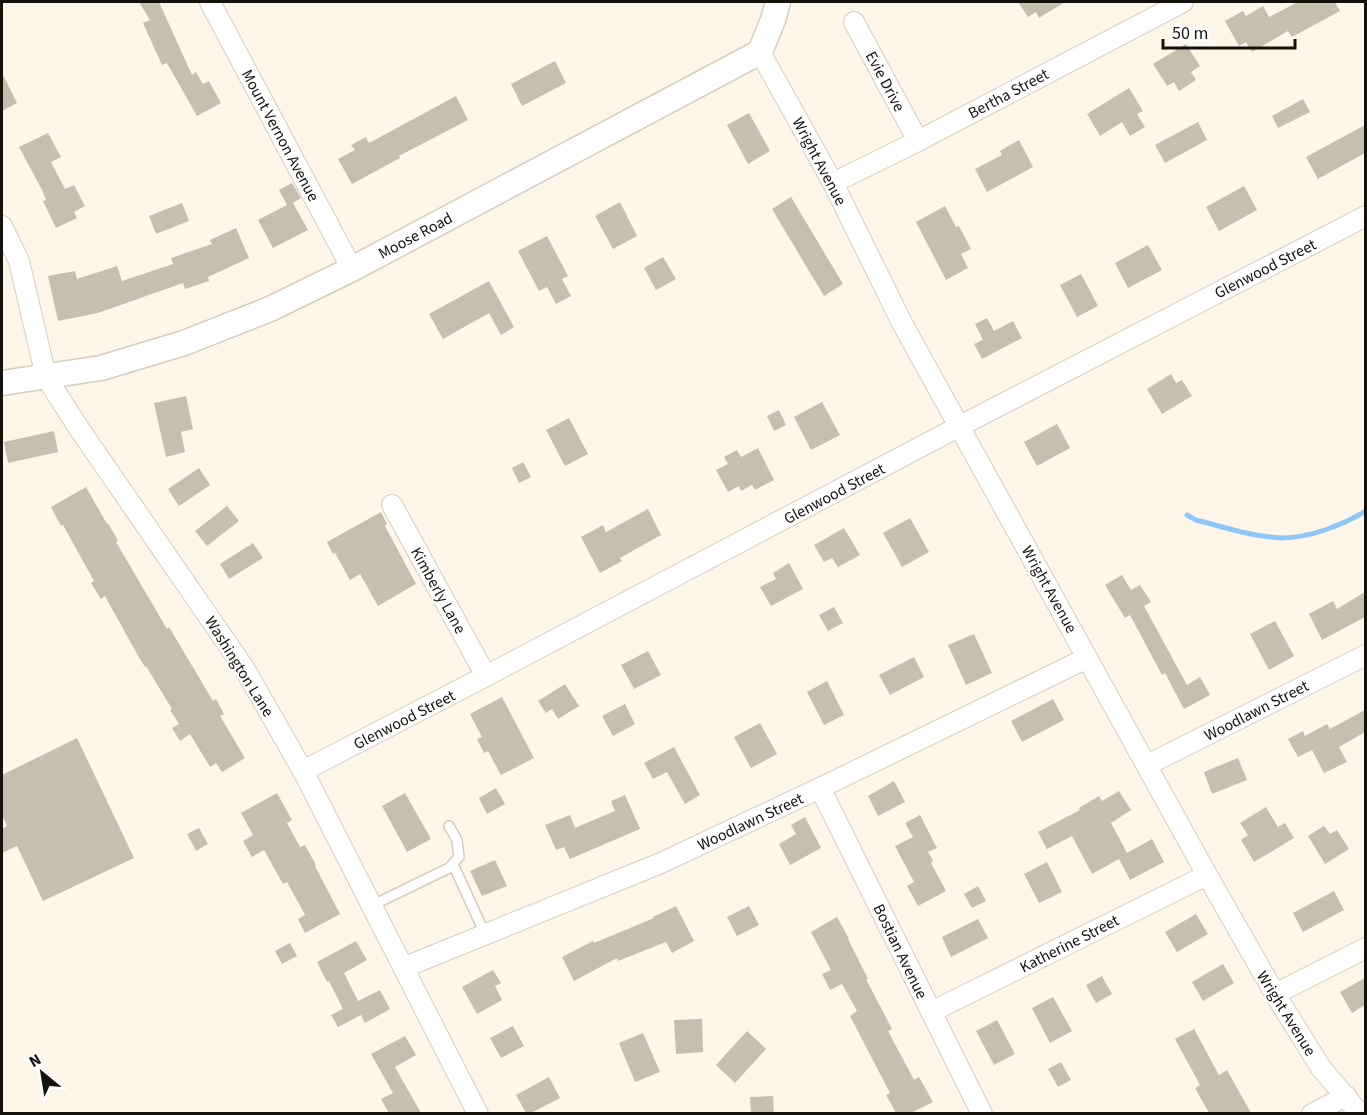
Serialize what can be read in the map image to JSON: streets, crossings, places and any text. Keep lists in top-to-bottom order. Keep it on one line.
{"streets":{"street":["Evie Drive","Bertha Street","Mount Vernon Avenue","Wright Avenue","Moose Road","Glenwood Street","Kimberly Lane","Washington Lane","Woodlawn Street","Katherine Street","Bostian Avenue"]},"crossings":[["Evie Drive","Bertha Street"],["Bertha Street","Wright Avenue"],["Mount Vernon Avenue","Moose Road"],["Wright Avenue","Moose Road"],["Wright Avenue","Glenwood Street"],["Wright Avenue","Woodlawn Street"],["Wright Avenue","Katherine Street"],["Moose Road","Washington Lane"],["Glenwood Street","Kimberly Lane"],["Glenwood Street","Washington Lane"],["Washington Lane","Woodlawn Street"],["Woodlawn Street","Bostian Avenue"],["Katherine Street","Bostian Avenue"]],"scale_bar":"50 m","north":"top left"}
